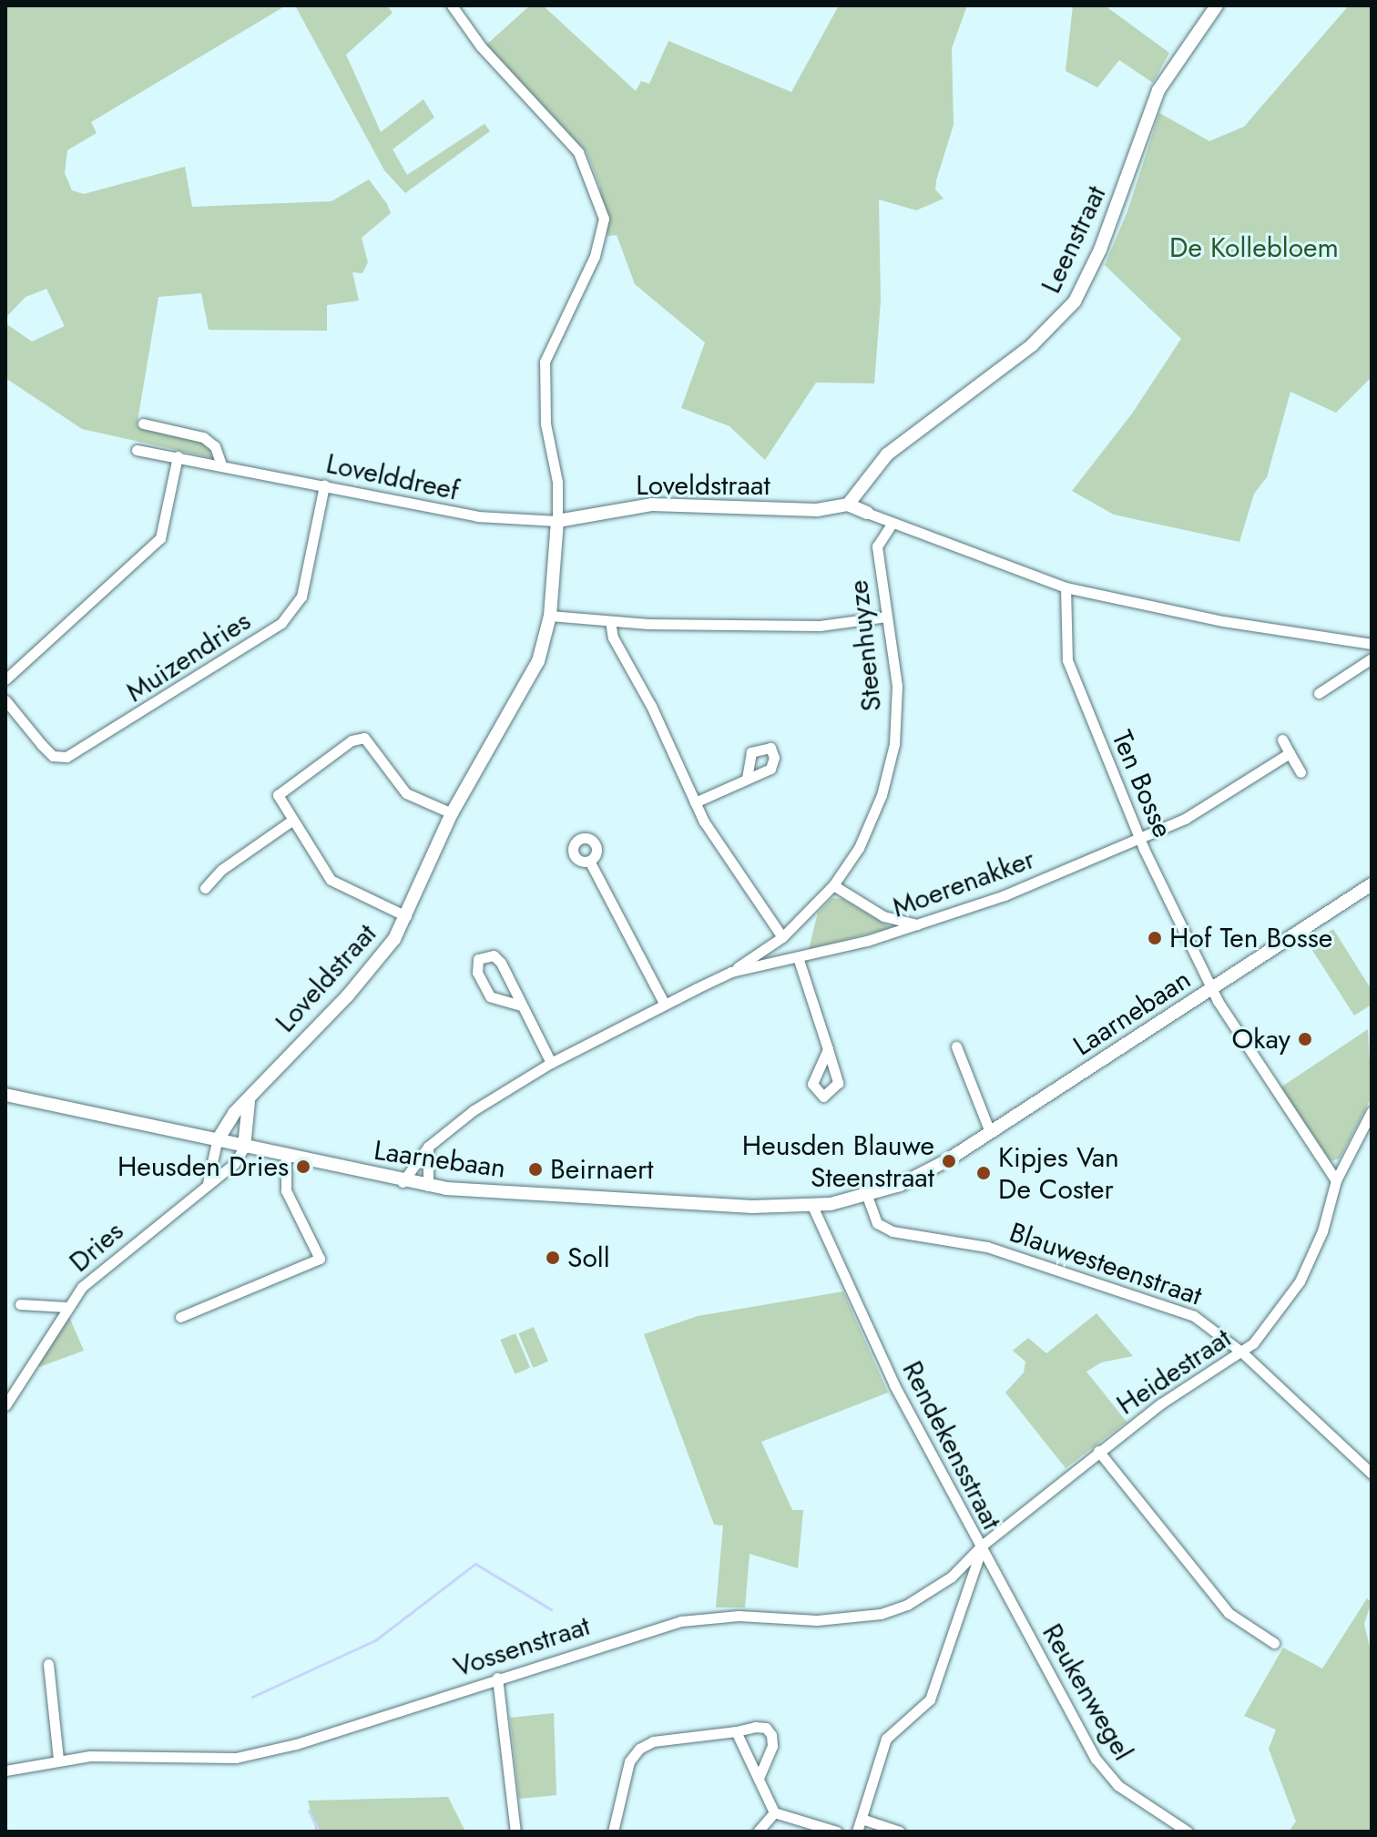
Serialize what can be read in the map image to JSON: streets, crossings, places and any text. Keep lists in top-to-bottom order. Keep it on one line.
{"streets":{"street":["Leenstraat","Lovelddreef","Loveldstraat","Steenhuyze","Muizendries","Ten Bosse","Moerenakker","Laarnebaan","Dries","Blauwesteenstraat","Heidestraat","Rendekensstraat","Vossenstraat","Reukenwegel"]},"crossings":[["Leenstraat","Loveldstraat"],["Lovelddreef","Loveldstraat"],["Lovelddreef","Muizendries"],["Loveldstraat","Laarnebaan"],["Steenhuyze","Moerenakker"],["Ten Bosse","Moerenakker"],["Ten Bosse","Laarnebaan"],["Ten Bosse","Heidestraat"],["Moerenakker","Laarnebaan"],["Laarnebaan","Dries"],["Laarnebaan","Blauwesteenstraat"],["Laarnebaan","Rendekensstraat"],["Blauwesteenstraat","Heidestraat"],["Heidestraat","Rendekensstraat"],["Heidestraat","Vossenstraat"],["Heidestraat","Reukenwegel"],["Rendekensstraat","Vossenstraat"],["Rendekensstraat","Reukenwegel"],["Vossenstraat","Reukenwegel"]],"parks":["De Kollebloem"],"places":["Hof Ten Bosse","Okay","Heusden Blauwe Steenstraat","Heusden Dries","Beirnaert","Kipjes Van De Coster","Soll"]}
